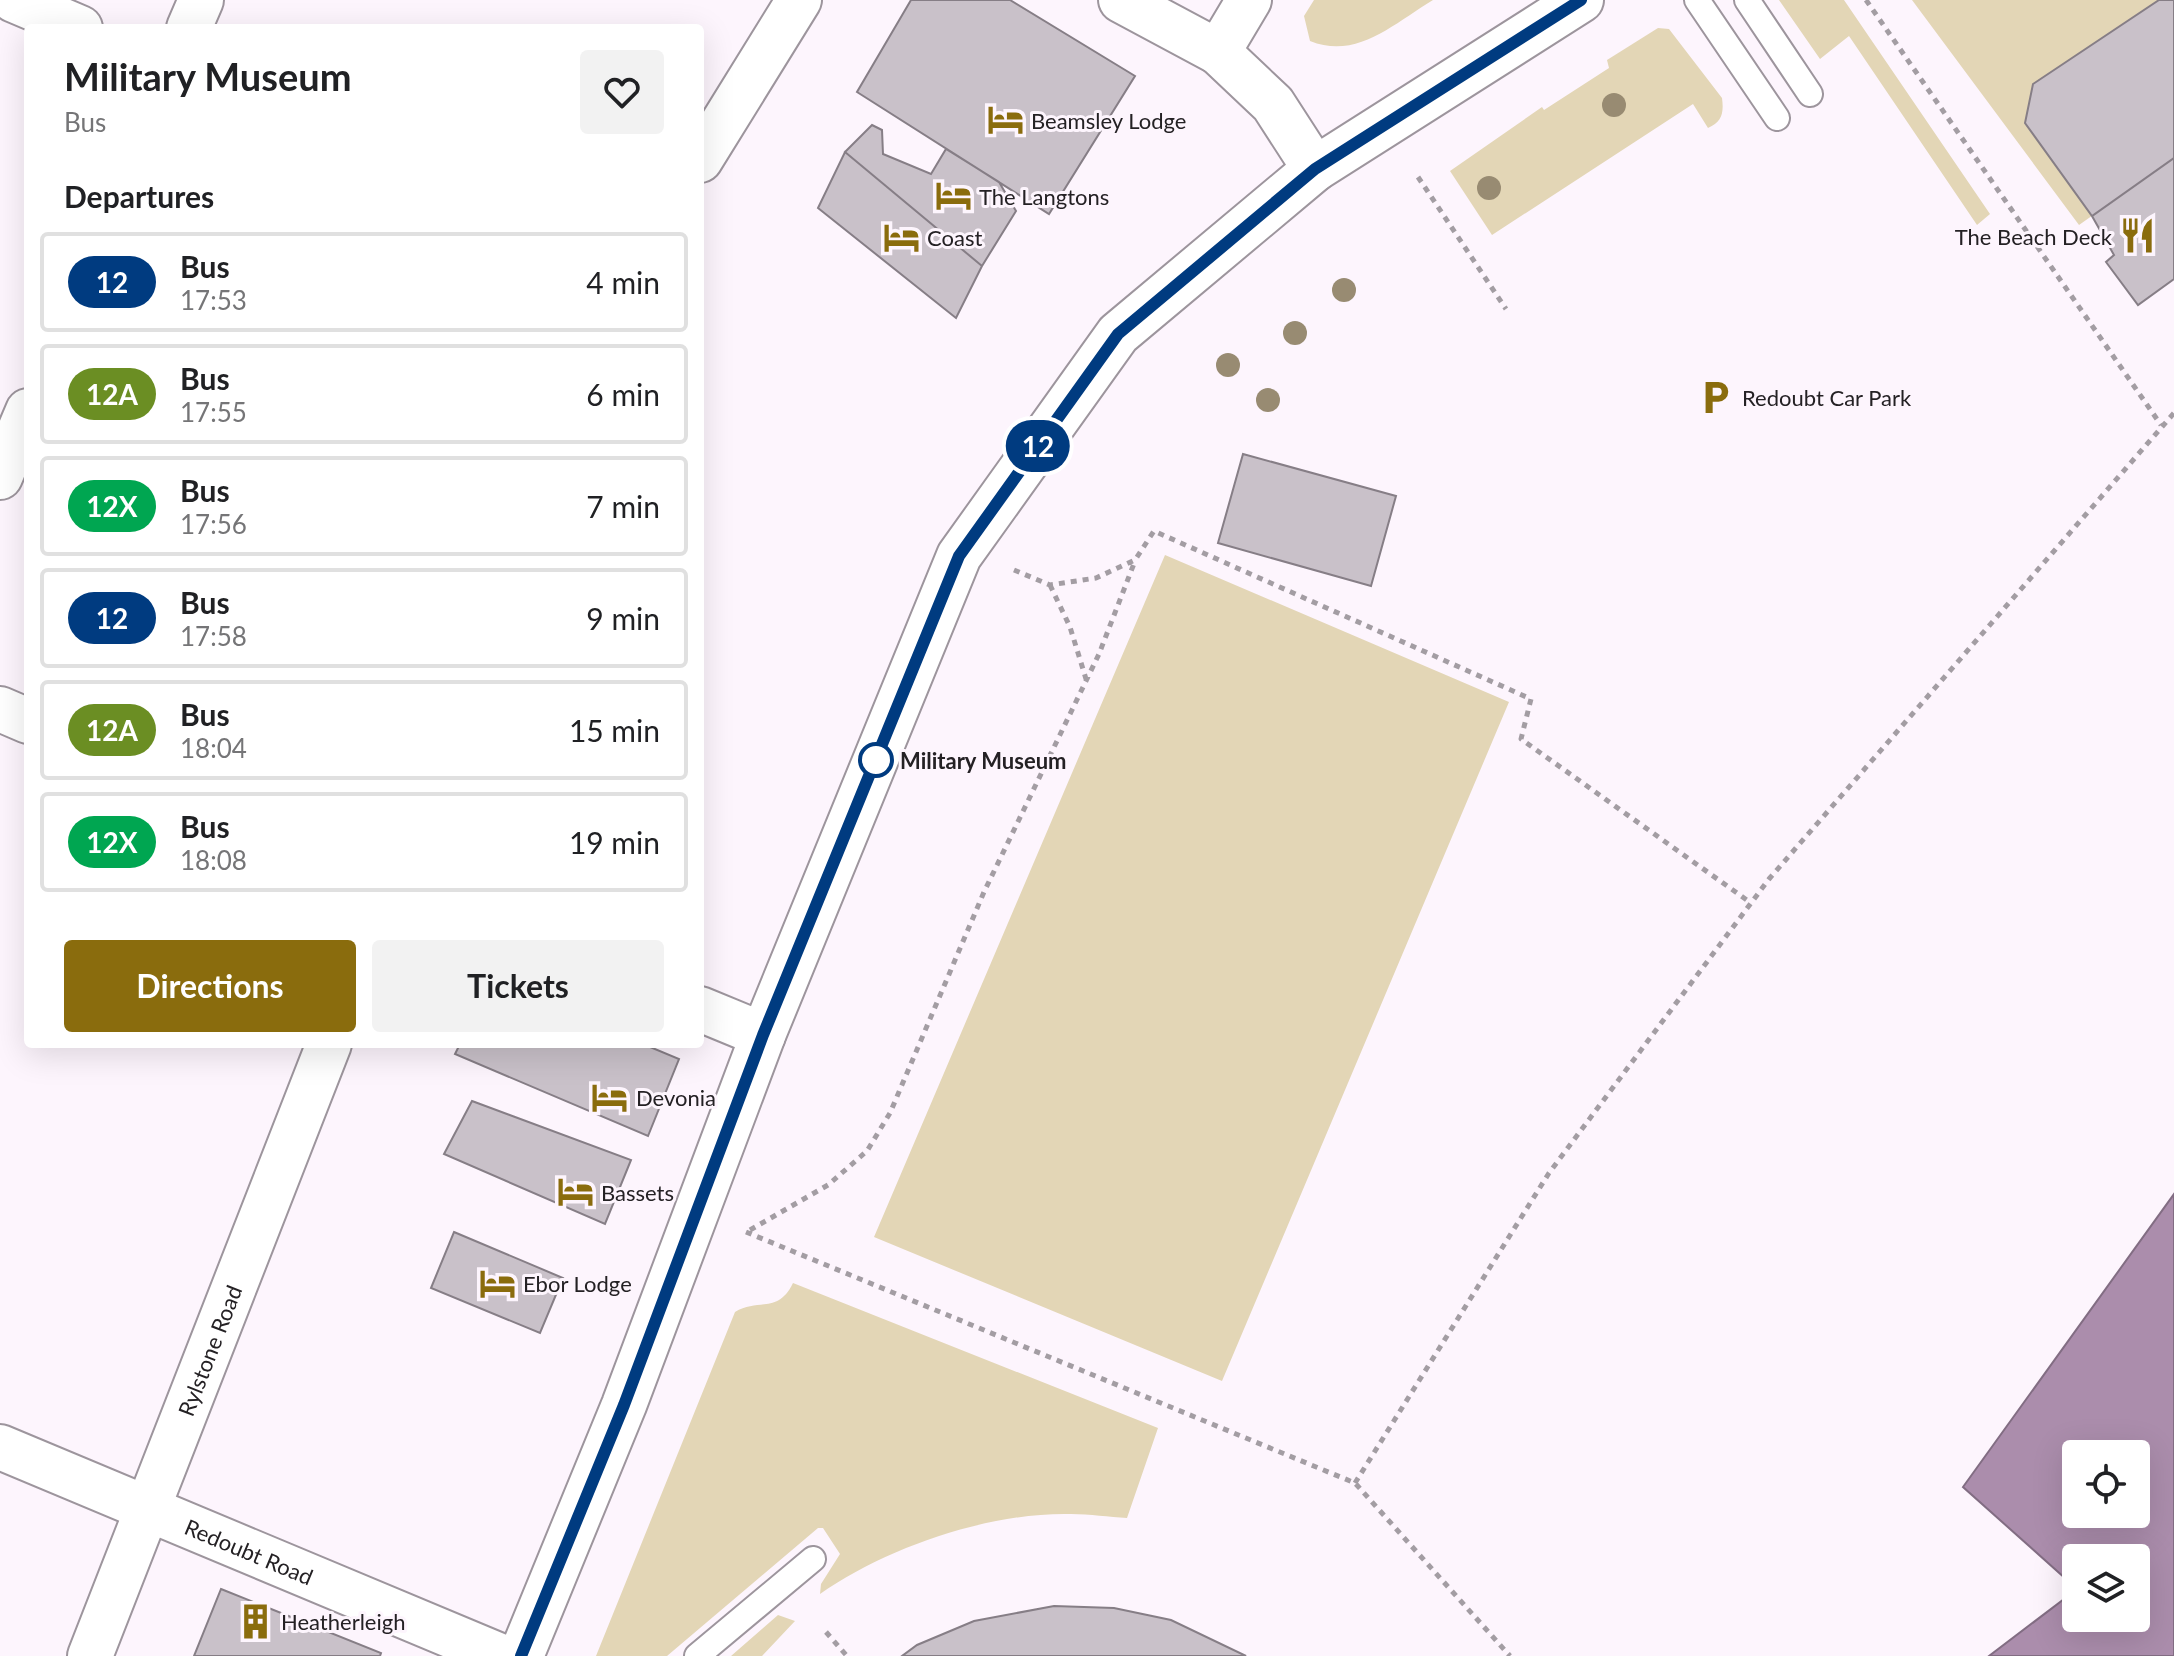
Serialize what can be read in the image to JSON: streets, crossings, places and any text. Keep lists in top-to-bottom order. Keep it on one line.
{"streets":{"street":["Rylstone Road","Redoubt Road"]},"crossings":[["Rylstone Road","Redoubt Road"]],"places":{"hotel":["Beamsley Lodge","The Langtons","Coast","Devonia","Bassets","Ebor Lodge"],"restaurant":["The Beach Deck"],"parking":["Redoubt Car Park"],"other":["Military Museum"],"building":["Heatherleigh"]},"lines":["bus line 12"],"page":{"on_map":"12","heading":[["Military Museum","Bus"],"Departures"],"list":[{"mark":"12","name":"Bus","note":"17:53","value":"4 min"},{"mark":"12A","name":"Bus","note":"17:55","value":"6 min"},{"mark":"12X","name":"Bus","note":"17:56","value":"7 min"},{"mark":"12","name":"Bus","note":"17:58","value":"9 min"},{"mark":"12A","name":"Bus","note":"18:04","value":"15 min"},{"mark":"12X","name":"Bus","note":"18:08","value":"19 min"}],"buttons":["Directions","Tickets"]}}
